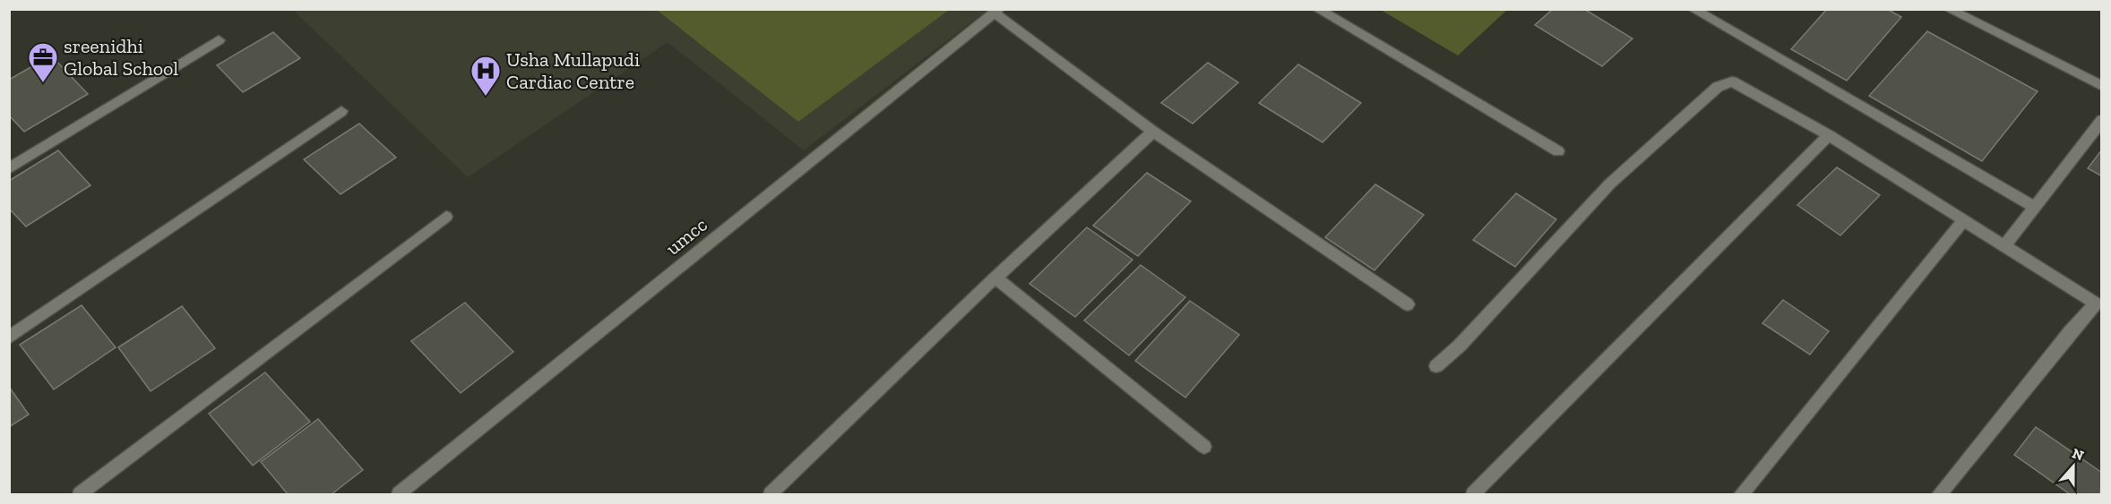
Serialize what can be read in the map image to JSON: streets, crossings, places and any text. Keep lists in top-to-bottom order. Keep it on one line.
{"streets":{"street":["umcc"]},"places":{"office":["sreenidhi Global School"],"hospital":["Usha Mullapudi Cardiac Centre"]},"north":"top"}
